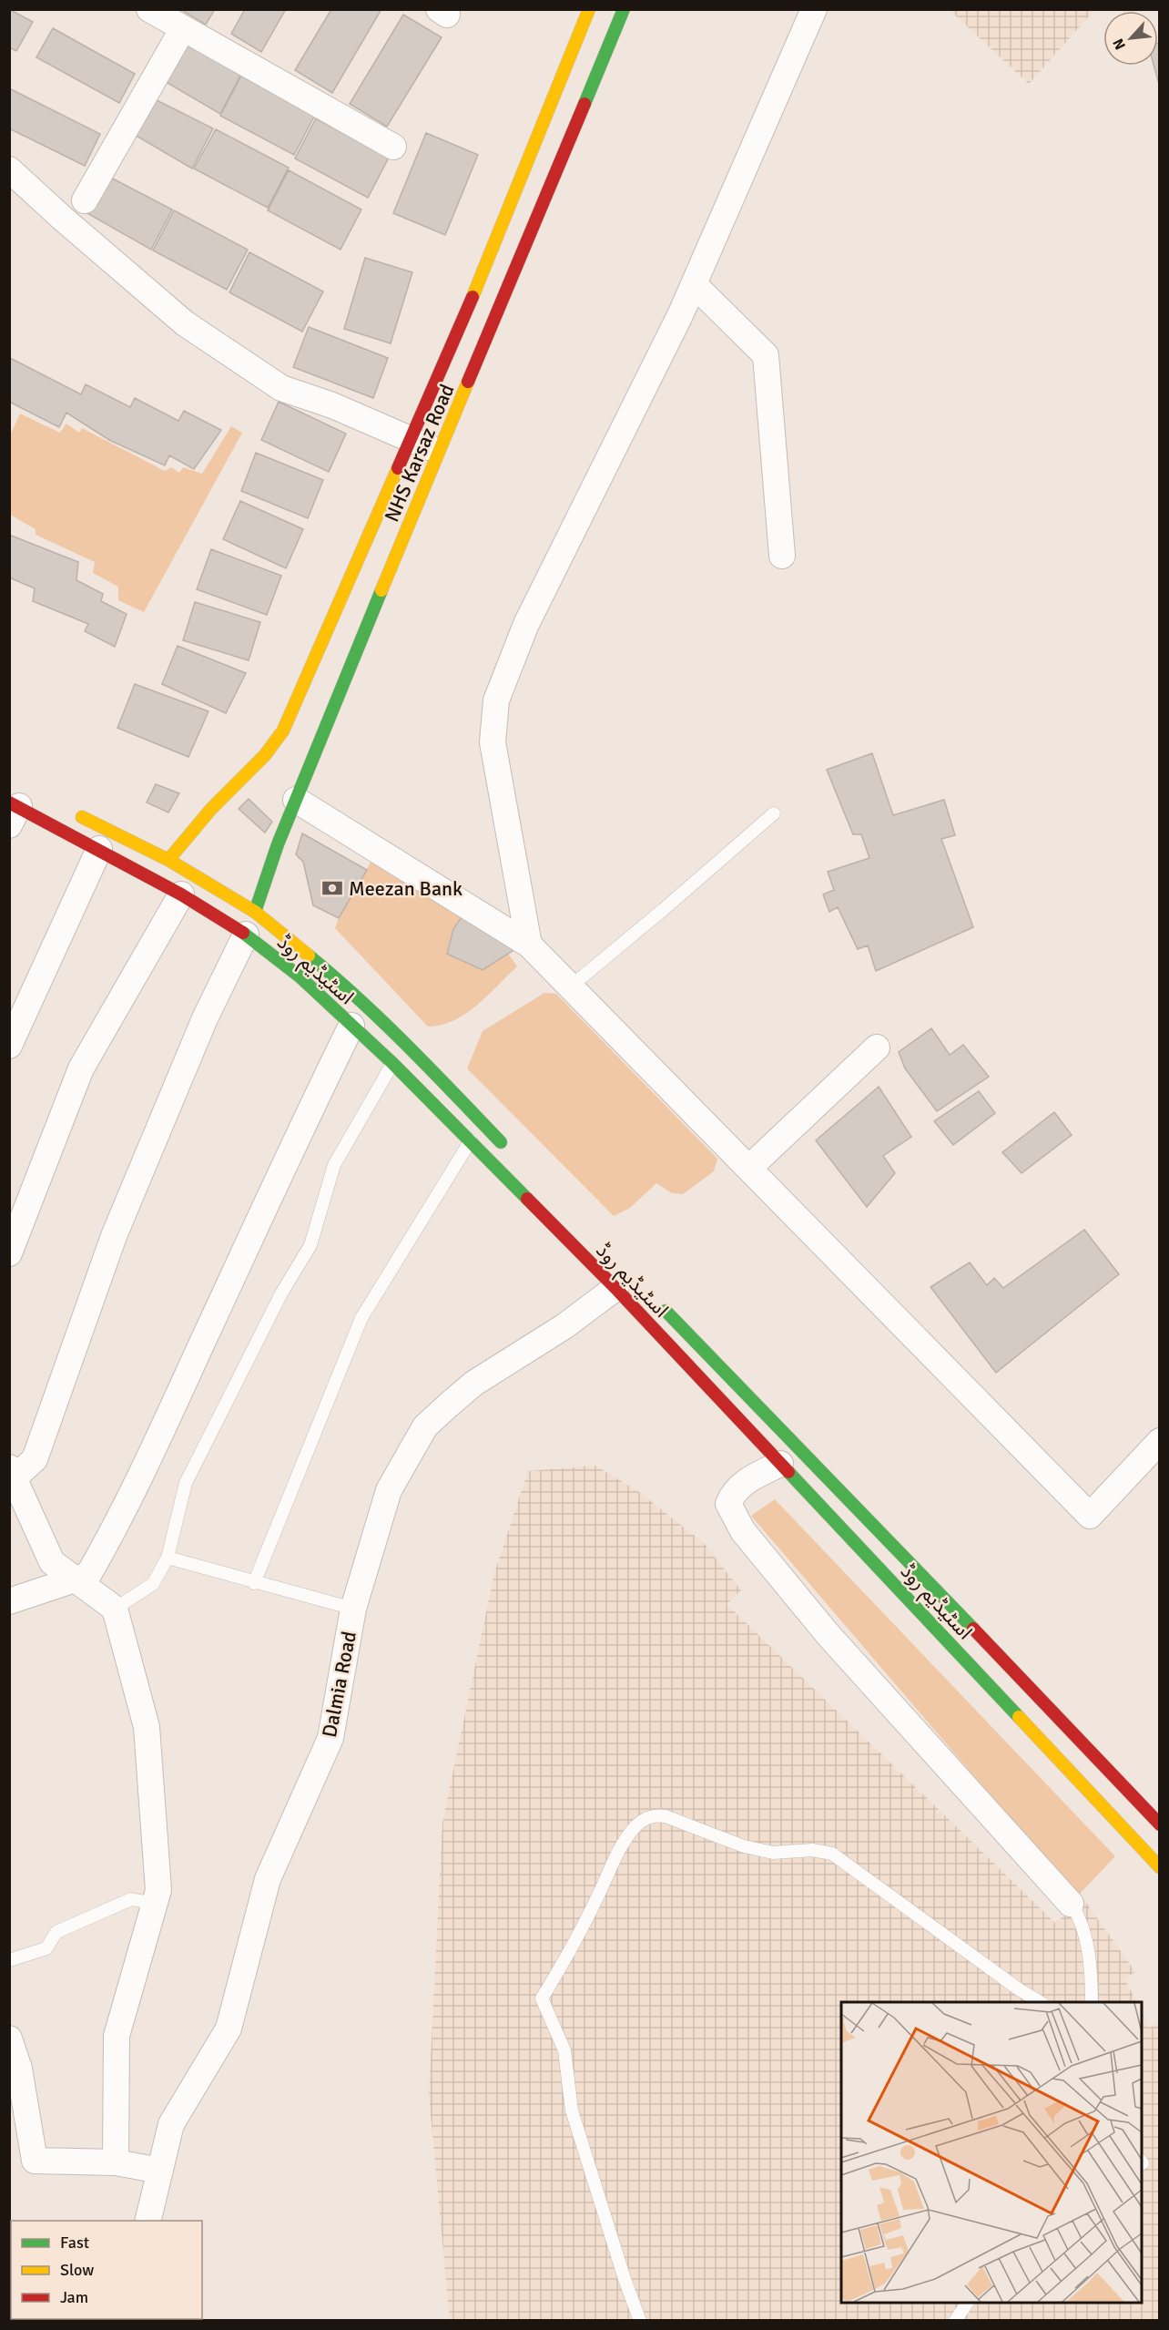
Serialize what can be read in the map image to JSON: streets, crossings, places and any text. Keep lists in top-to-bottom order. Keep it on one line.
{"streets":{"main road":["NHS Karsaz Road","اسٹیڈیم روڈ"],"street":["Dalmia Road"]},"crossings":[["NHS Karsaz Road","اسٹیڈیم روڈ"],["اسٹیڈیم روڈ","Dalmia Road"]],"places":{"bank":["Meezan Bank"]},"legend":["Fast","Slow","Jam"],"north":"bottom left"}
